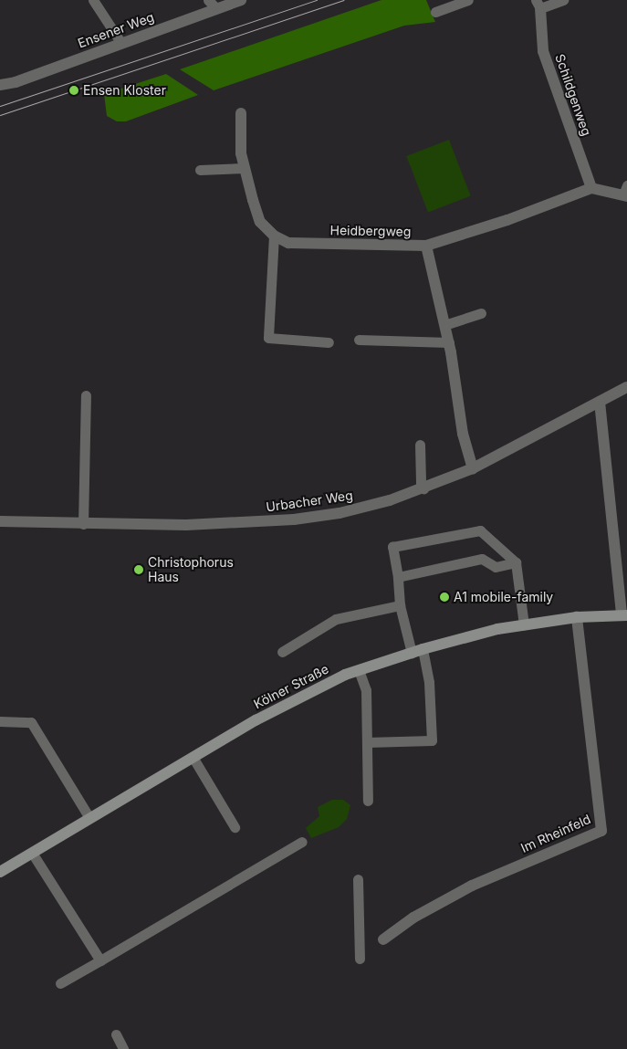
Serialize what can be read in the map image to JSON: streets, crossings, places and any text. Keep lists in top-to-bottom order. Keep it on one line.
{"streets":{"main road":["Kölner Straße"],"street":["Ensener Weg","Schildgenweg","Heidbergweg","Urbacher Weg","Im Rheinfeld"]},"crossings":[["Heidbergweg","Urbacher Weg"],["Kölner Straße","Im Rheinfeld"]],"places":["Ensen Kloster","Christophorus Haus","A1 mobile-family"]}
